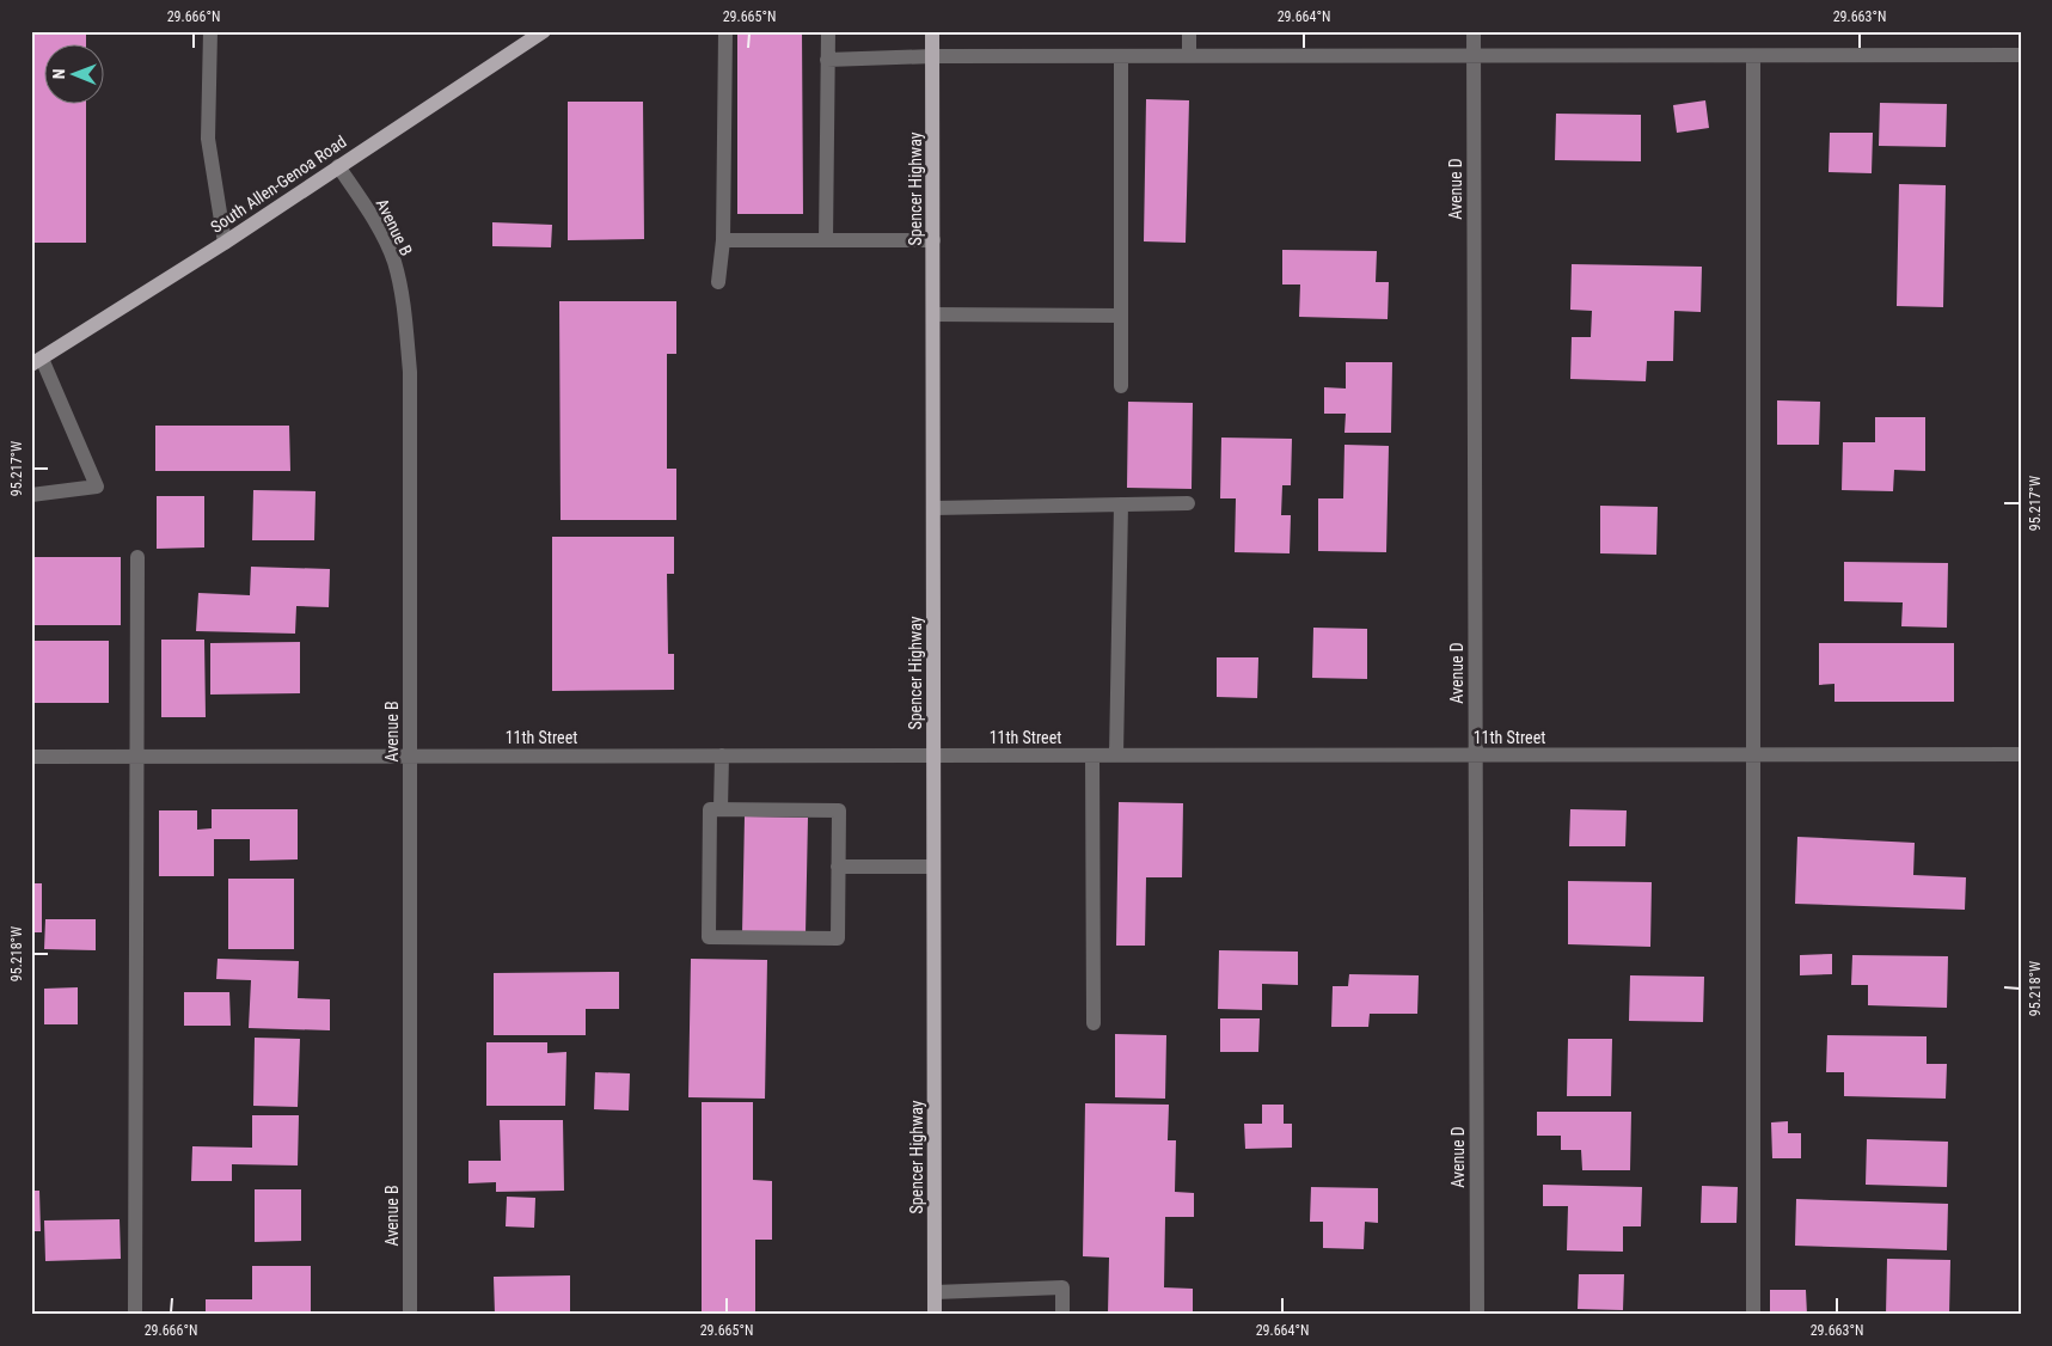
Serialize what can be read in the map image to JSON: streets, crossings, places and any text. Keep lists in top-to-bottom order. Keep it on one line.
{"streets":{"main road":["South Allen-Genoa Road","Spencer Highway"],"street":["Avenue D","Avenue B","11th Street"]},"crossings":[["South Allen-Genoa Road","Avenue B"],["Spencer Highway","11th Street"],["Avenue D","11th Street"],["Avenue B","11th Street"]],"north":"left","coordinates":["29.666°N","29.665°N","29.664°N","29.663°N","95.217°W","95.218°W"]}
